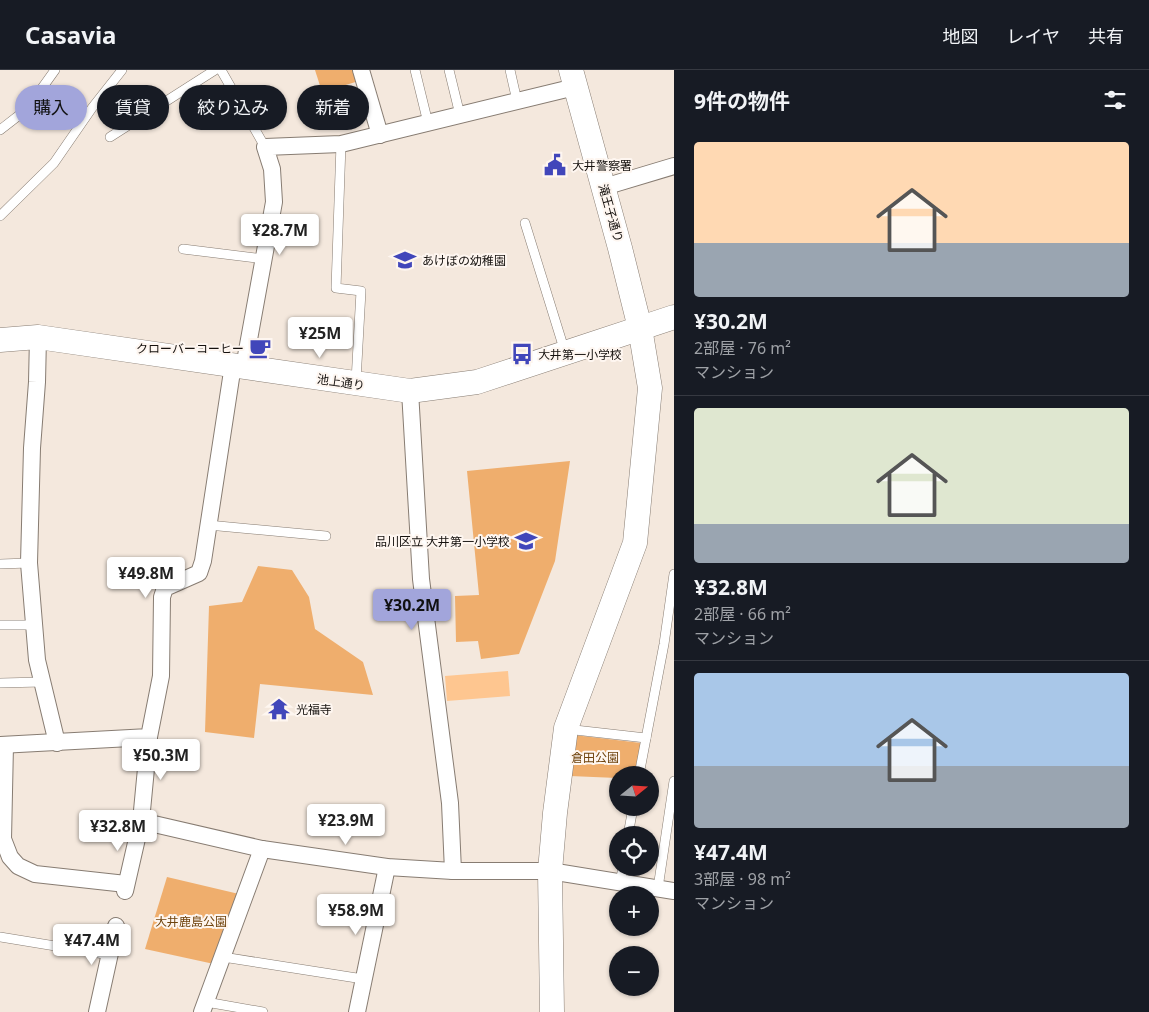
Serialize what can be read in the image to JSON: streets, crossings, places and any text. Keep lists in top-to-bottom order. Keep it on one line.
{"streets":{"street":["滝王子通り","池上通り"]},"crossings":[["滝王子通り","池上通り"]],"parks":["倉田公園","大井鹿島公園"],"places":{"public building":["大井警察署"],"school or university":["あけぼの幼稚園","品川区立 大井第一小学校"],"cafe":["クローバーコーヒー"],"bus stop":["大井第一小学校"],"temple":["光福寺"]},"north":"right","page":{"header":"Casavia","nav":["地図","レイヤ","共有"],"heading":"9件の物件","chip":["購入","賃貸","絞り込み","新着"],"list":[{"name":"¥30.2M","note":"2部屋 · 76 m² · マンション"},{"name":"¥32.8M","note":"2部屋 · 66 m² · マンション"},{"name":"¥47.4M","note":"3部屋 · 98 m² · マンション"}],"price":["¥28.7M","¥25M","¥49.8M","¥30.2M","¥50.3M","¥23.9M","¥32.8M","¥58.9M","¥47.4M"],"map_buttons":["+","−"]}}
